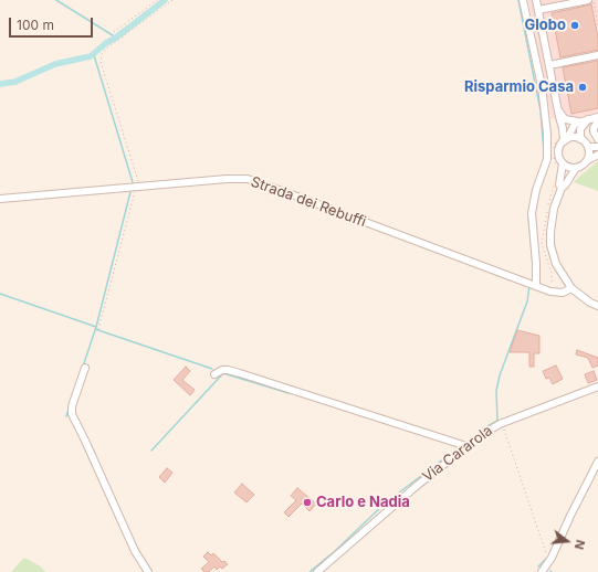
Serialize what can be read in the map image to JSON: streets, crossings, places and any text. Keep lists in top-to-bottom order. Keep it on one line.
{"streets":{"street":["Strada dei Rebuffi","Via Cararola"]},"places":["Globo","Risparmio Casa","Carlo e Nadia"],"scale_bar":"100 m","north":"right"}
